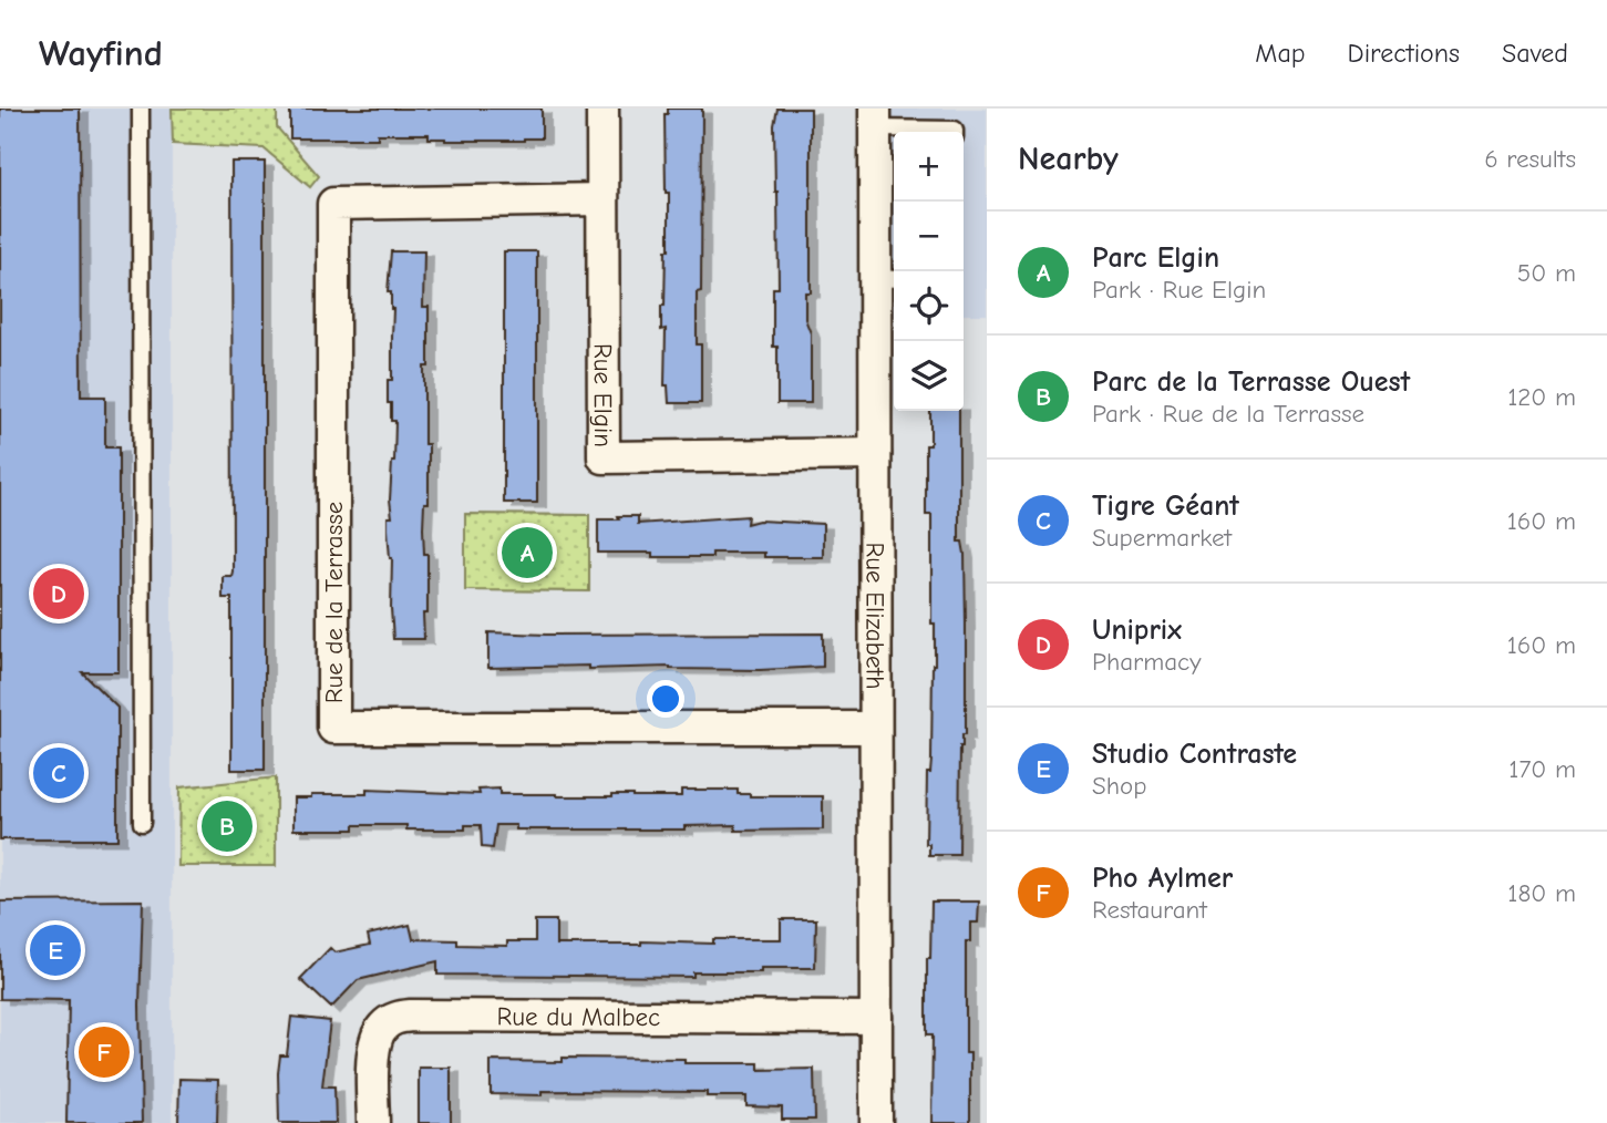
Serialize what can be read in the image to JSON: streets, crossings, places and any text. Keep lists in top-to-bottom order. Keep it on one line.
{"streets":{"street":["Rue Elgin","Rue de la Terrasse","Rue Elizabeth","Rue du Malbec"]},"crossings":[["Rue Elgin","Rue de la Terrasse"],["Rue Elgin","Rue Elizabeth"],["Rue de la Terrasse","Rue Elizabeth"],["Rue Elizabeth","Rue du Malbec"]],"page":{"header":"Wayfind","nav":["Map","Directions","Saved"],"heading":["Nearby","6 results"],"map_buttons":["+","−"],"list":[{"mark":"A","name":"Parc Elgin","note":"Park · Rue Elgin","value":"50 m"},{"mark":"B","name":"Parc de la Terrasse Ouest","note":"Park · Rue de la Terrasse","value":"120 m"},{"mark":"C","name":"Tigre Géant","note":"Supermarket","value":"160 m"},{"mark":"D","name":"Uniprix","note":"Pharmacy","value":"160 m"},{"mark":"E","name":"Studio Contraste","note":"Shop","value":"170 m"},{"mark":"F","name":"Pho Aylmer","note":"Restaurant","value":"180 m"}],"pins":["A","D","C","B","E","F"]}}
